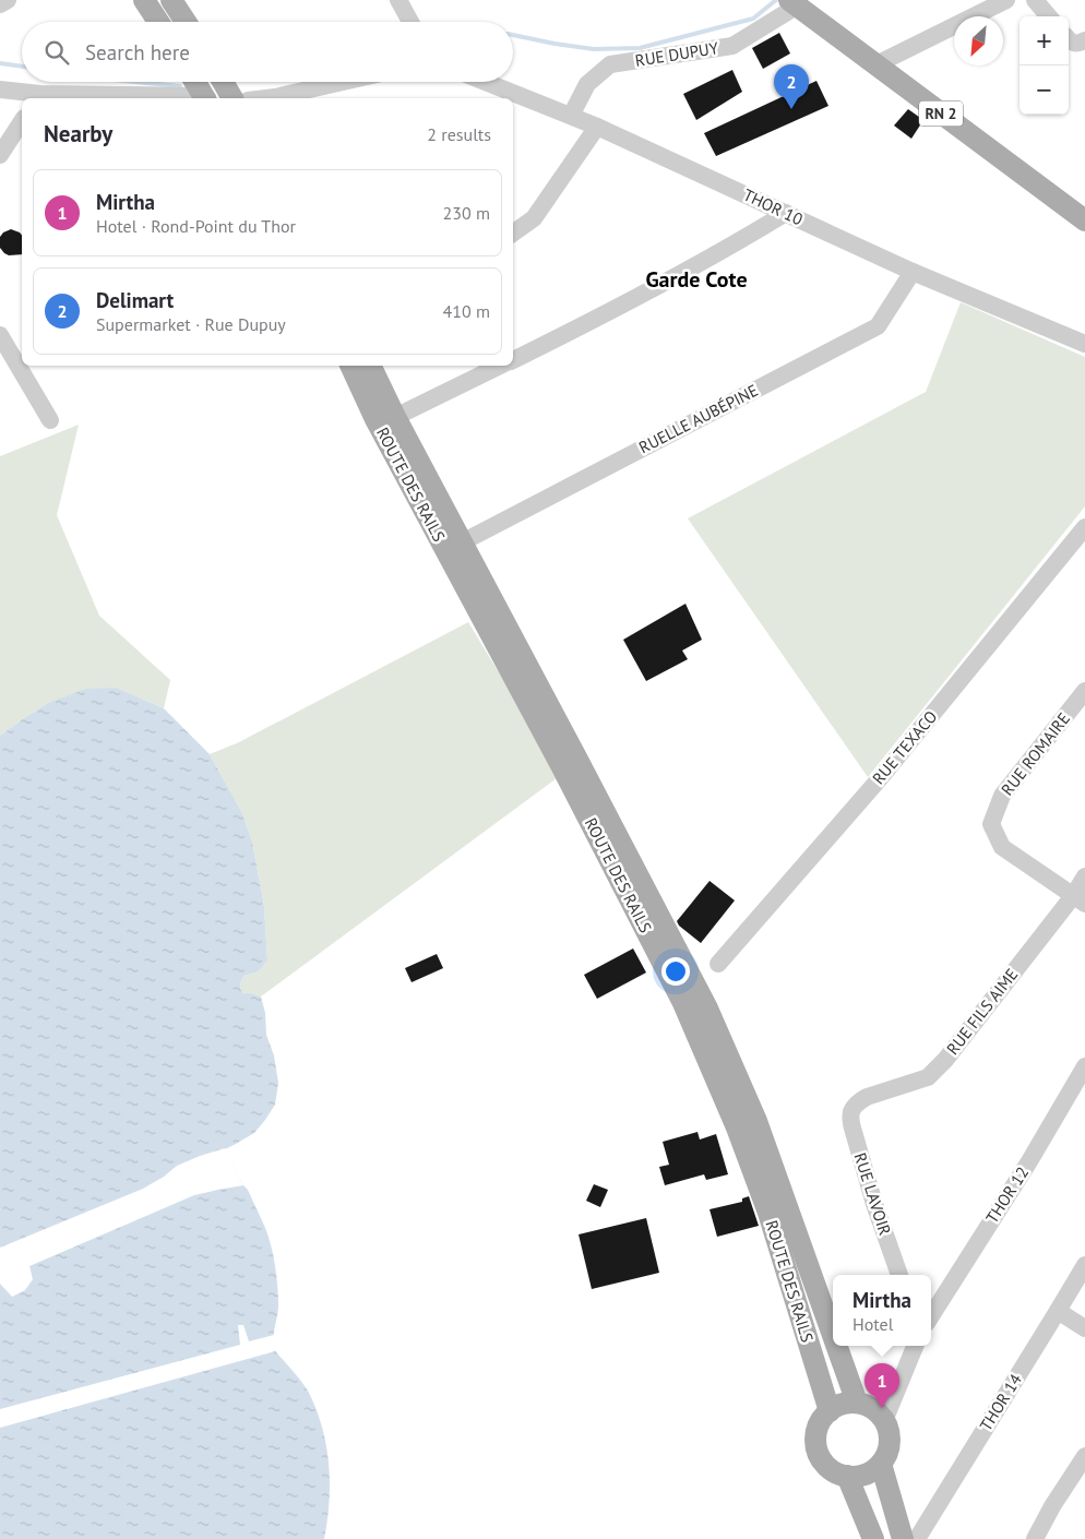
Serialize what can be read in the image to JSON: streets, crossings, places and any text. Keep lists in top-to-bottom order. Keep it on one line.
{"streets":{"main road":["RN 2","ROUTE DES RAILS"],"street":["RUE DUPUY","THOR 10","RUELLE AUBÉPINE","RUE TEXACO","RUE ROMAIRE","RUE FILS AIME","RUE LAVOIR","THOR 12","THOR 14"]},"crossings":[["RUE DUPUY","RN 2"],["RUE DUPUY","THOR 10"],["THOR 10","RUELLE AUBÉPINE"],["RUELLE AUBÉPINE","ROUTE DES RAILS"],["RUE ROMAIRE","RUE FILS AIME"],["RUE FILS AIME","RUE LAVOIR"]],"districts":["Garde Cote"],"north":"bottom left","page":{"map_buttons":["+","−"],"search":"Search here","pins":["2","1"],"heading":["Nearby","2 results"],"list":[{"mark":"1","name":"Mirtha","note":"Hotel · Rond-Point du Thor","value":"230 m"},{"mark":"2","name":"Delimart","note":"Supermarket · Rue Dupuy","value":"410 m"}],"popup":["Mirtha","Hotel"]}}
